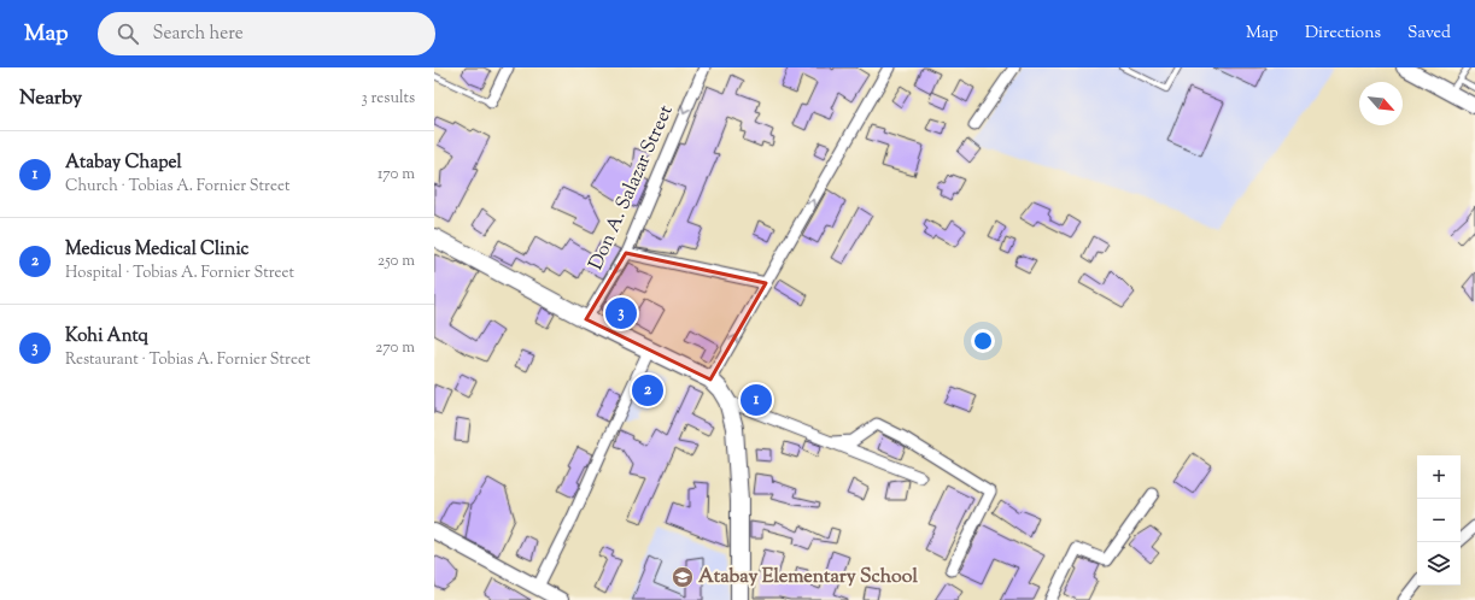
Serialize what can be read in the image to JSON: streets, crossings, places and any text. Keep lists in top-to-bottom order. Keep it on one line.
{"streets":{"street":["Don A. Salazar Street"]},"one_way":["Don A. Salazar Street"],"places":{"school or university":["Atabay Elementary School"]},"north":"bottom right","page":{"header":"Map","search":"Search here","nav":["Map","Directions","Saved"],"heading":["Nearby","3 results"],"list":[{"mark":"1","name":"Atabay Chapel","note":"Church · Tobias A. Fornier Street","value":"170 m"},{"mark":"2","name":"Medicus Medical Clinic","note":"Hospital · Tobias A. Fornier Street","value":"250 m"},{"mark":"3","name":"Kohi Antq","note":"Restaurant · Tobias A. Fornier Street","value":"270 m"}],"pins":["3","2","1"],"map_buttons":["+","−"]}}
